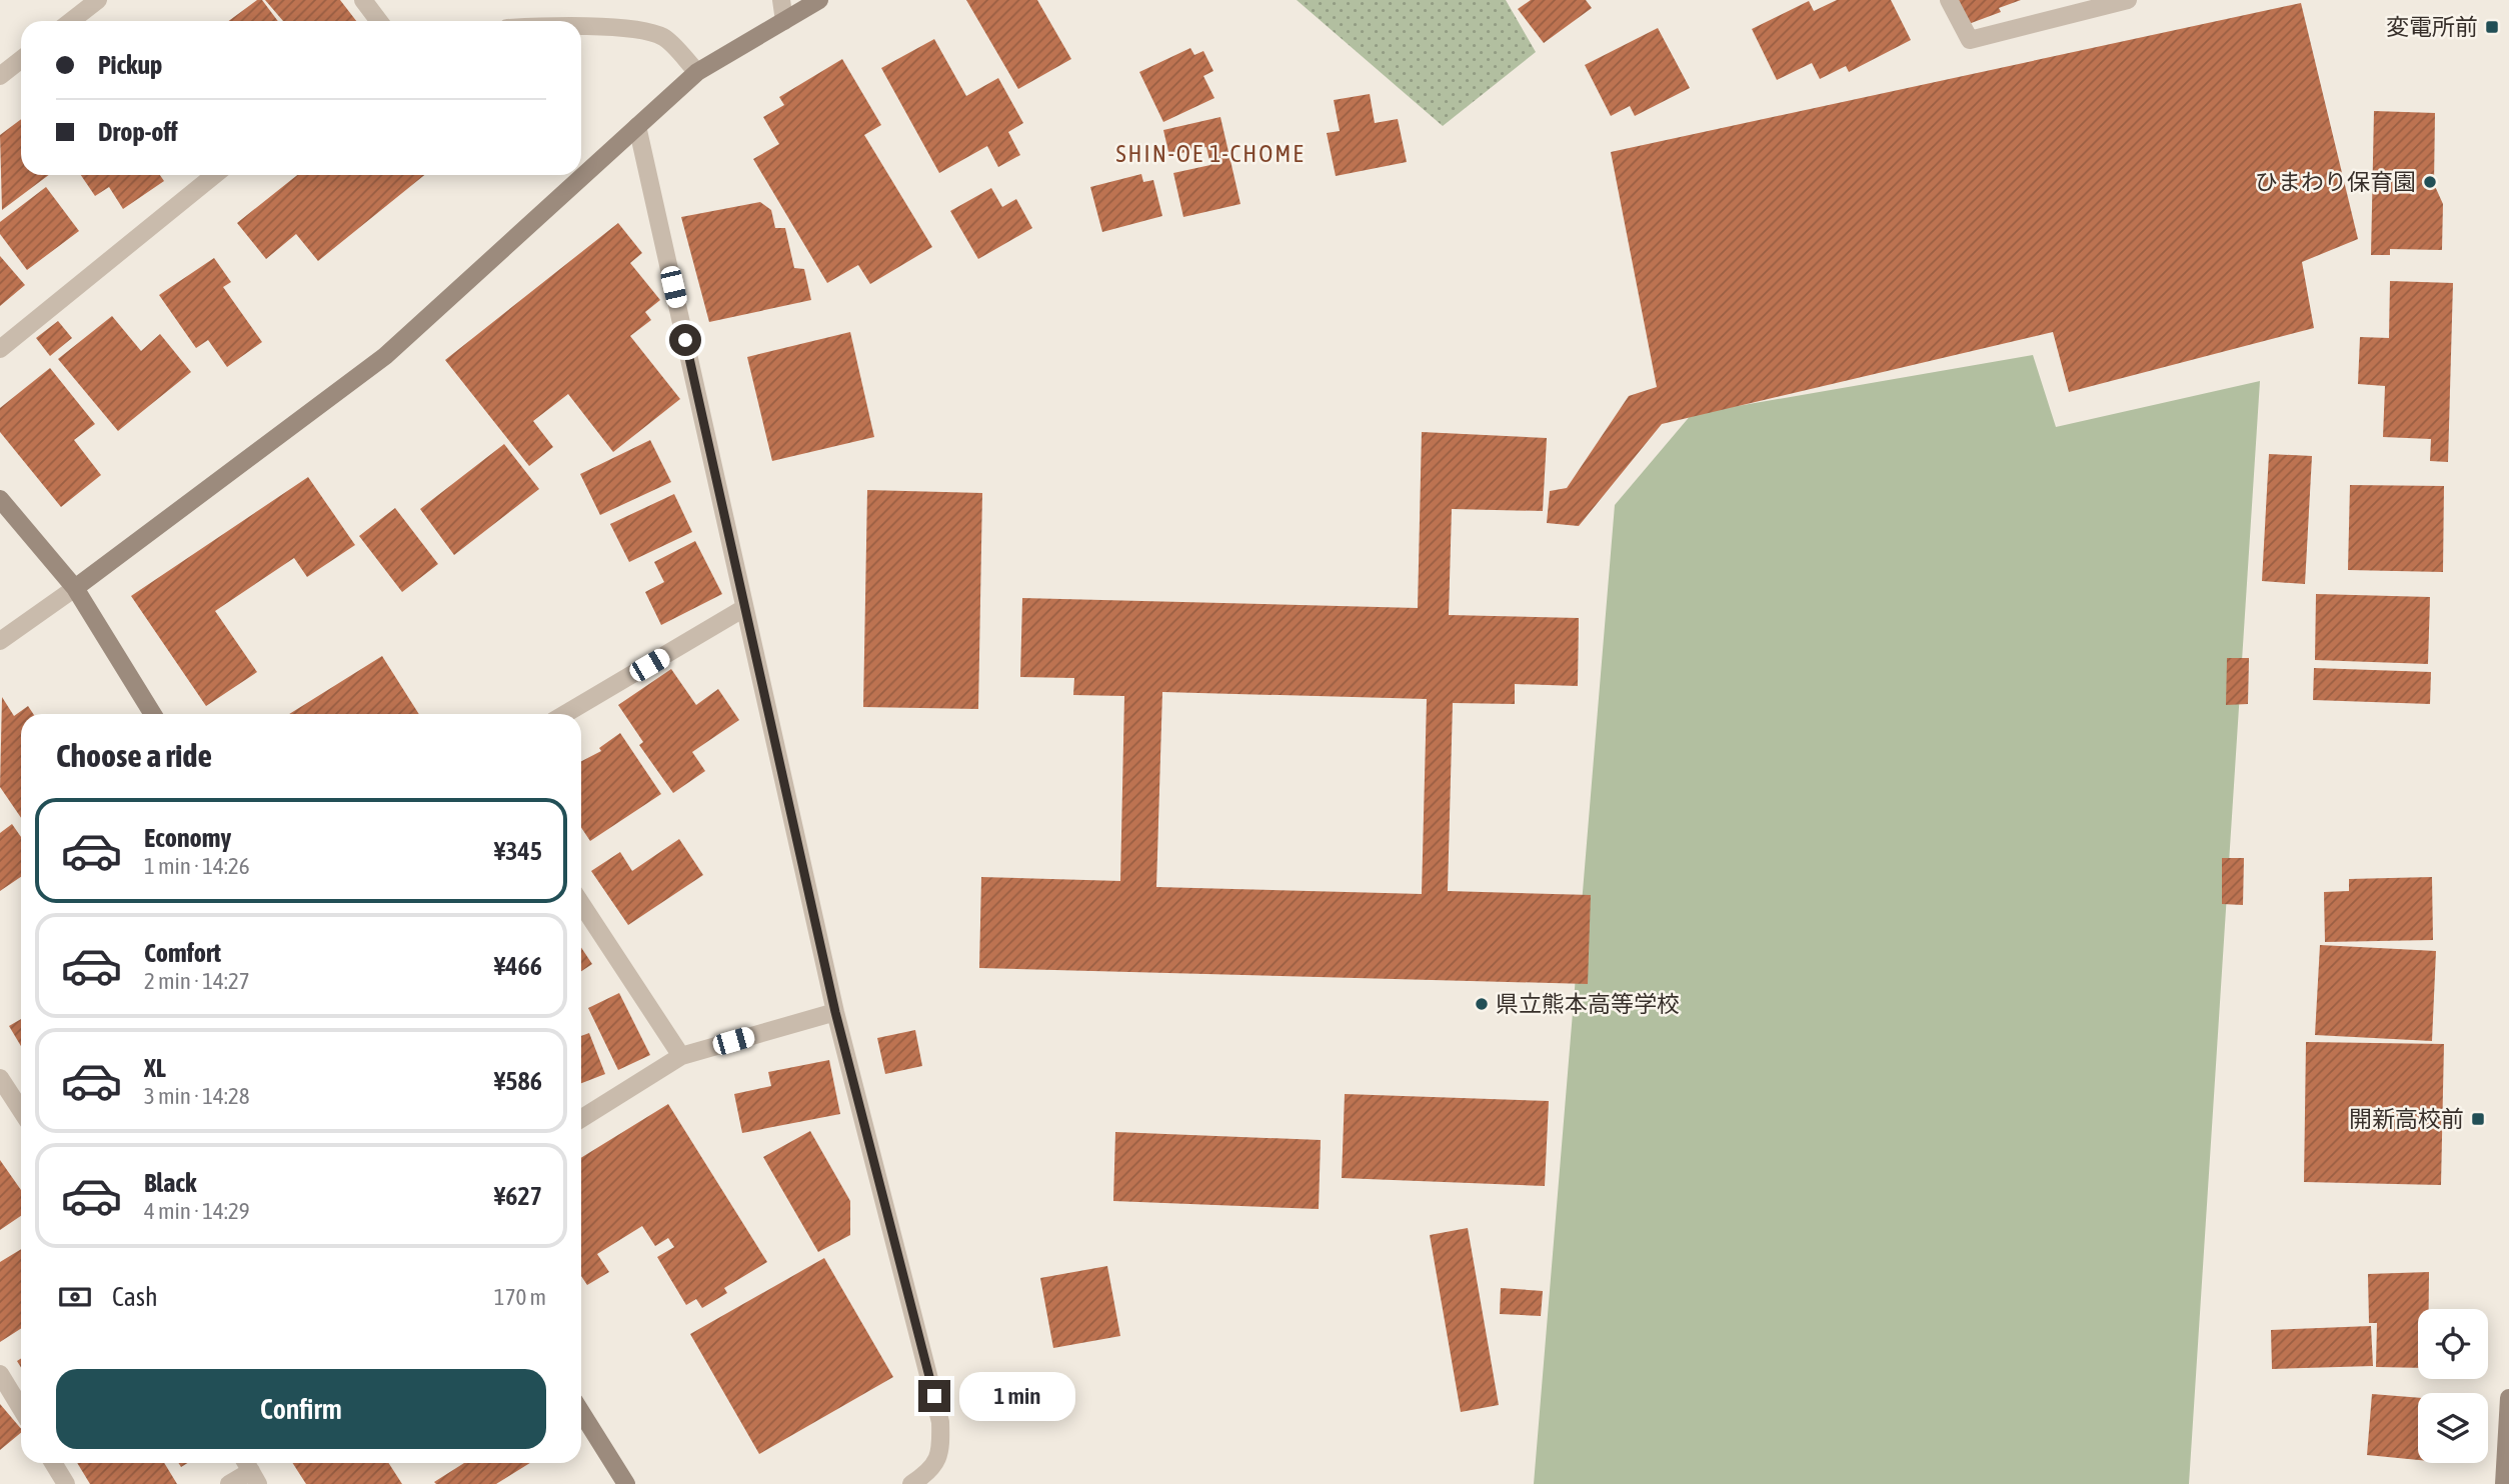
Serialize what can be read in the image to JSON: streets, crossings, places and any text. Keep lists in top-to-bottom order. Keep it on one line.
{"districts":["SHIN-OE 1-CHOME"],"places":{"transit":["変電所前","開新高校前"],"other":["ひまわり保育園","県立熊本高等学校"]},"page":{"banner":["Pickup","Drop-off"],"heading":"Choose a ride","list":[{"name":"Economy","note":"1 min · 14:26","value":"¥345"},{"name":"Comfort","note":"2 min · 14:27","value":"¥466"},{"name":"XL","note":"3 min · 14:28","value":"¥586"},{"name":"Black","note":"4 min · 14:29","value":"¥627"}],"pay":["Cash","170 m"],"buttons":"Confirm","bubble":"1 min"}}
